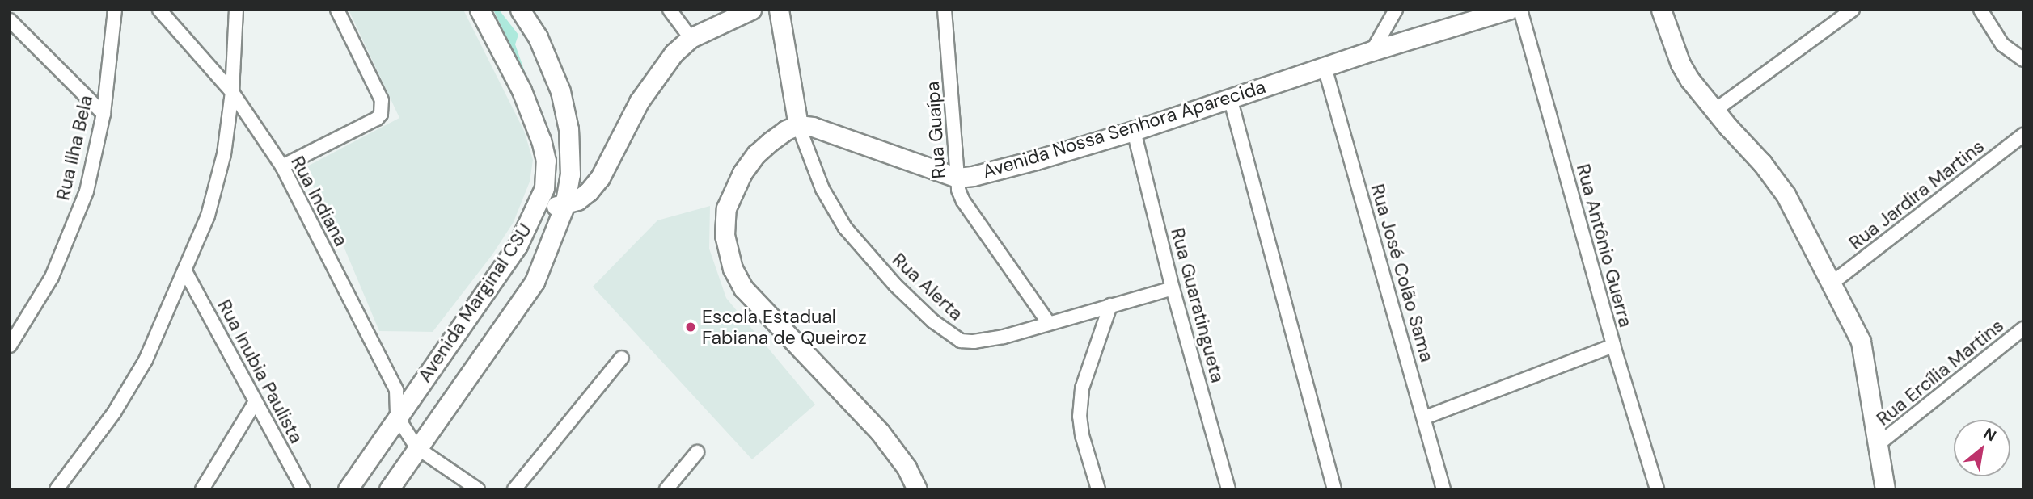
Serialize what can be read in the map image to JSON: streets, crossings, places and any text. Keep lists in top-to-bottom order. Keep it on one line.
{"streets":{"street":["Avenida Nossa Senhora Aparecida","Rua Guaípa","Rua Ilha Bela","Rua Jardira Martins","Rua Indiana","Rua Antônio Guerra","Rua José Colão Sama","Rua Alerta","Avenida Marginal CSU","Rua Guaratingueta","Rua Inubia Paulista","Rua Ercília Martins"]},"crossings":[["Avenida Nossa Senhora Aparecida","Rua Guaípa"],["Avenida Nossa Senhora Aparecida","Rua José Colão Sama"],["Avenida Nossa Senhora Aparecida","Rua Alerta"],["Avenida Nossa Senhora Aparecida","Rua Guaratingueta"],["Rua Guaípa","Rua Alerta"],["Rua Indiana","Avenida Marginal CSU"],["Rua Alerta","Rua Guaratingueta"]],"places":["Escola Estadual Fabiana de Queiroz"],"north":"top right"}
